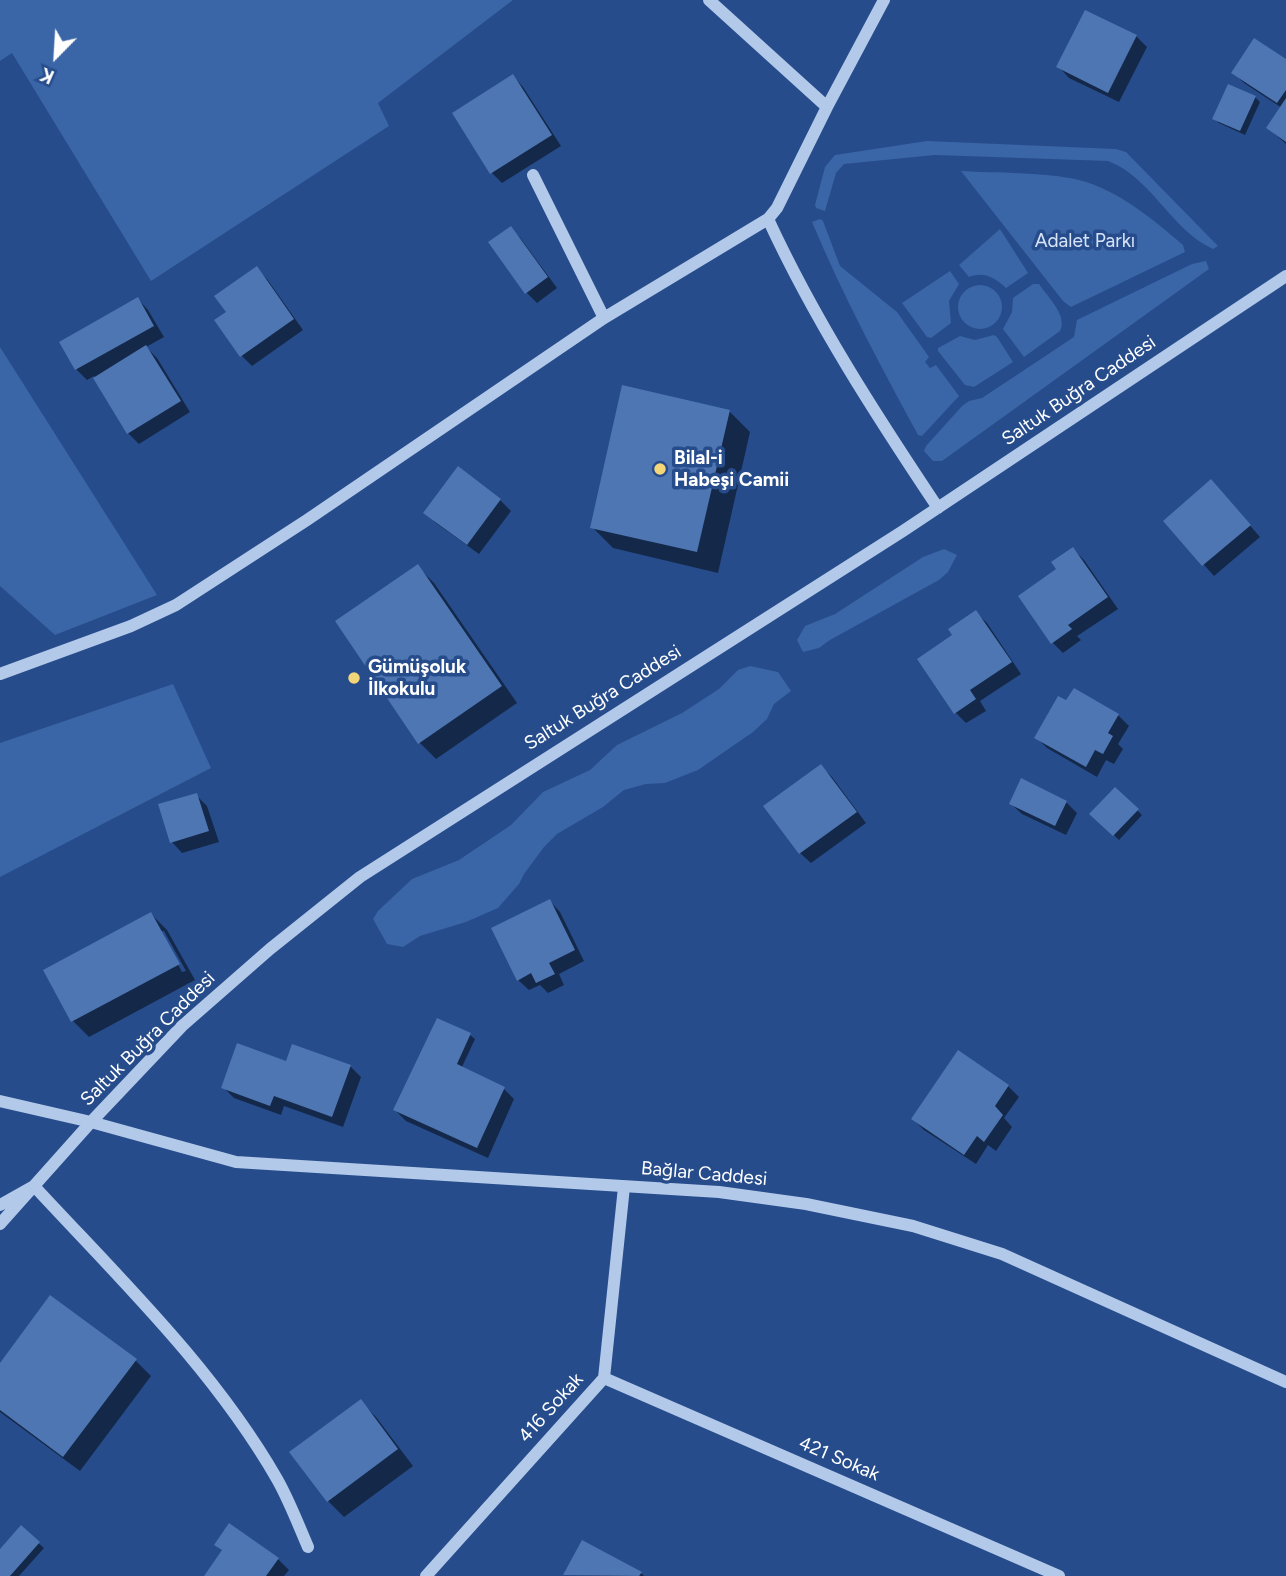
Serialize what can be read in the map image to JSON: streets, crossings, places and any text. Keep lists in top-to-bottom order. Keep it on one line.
{"streets":{"street":["Saltuk Buğra Caddesi","Bağlar Caddesi","416 Sokak","421 Sokak"]},"crossings":[["Saltuk Buğra Caddesi","Bağlar Caddesi"],["Bağlar Caddesi","416 Sokak"],["416 Sokak","421 Sokak"]],"parks":["Adalet Parkı"],"places":["Bilal-i Habeşi Camii","Gümüşoluk İlkokulu"],"north":"bottom left"}
